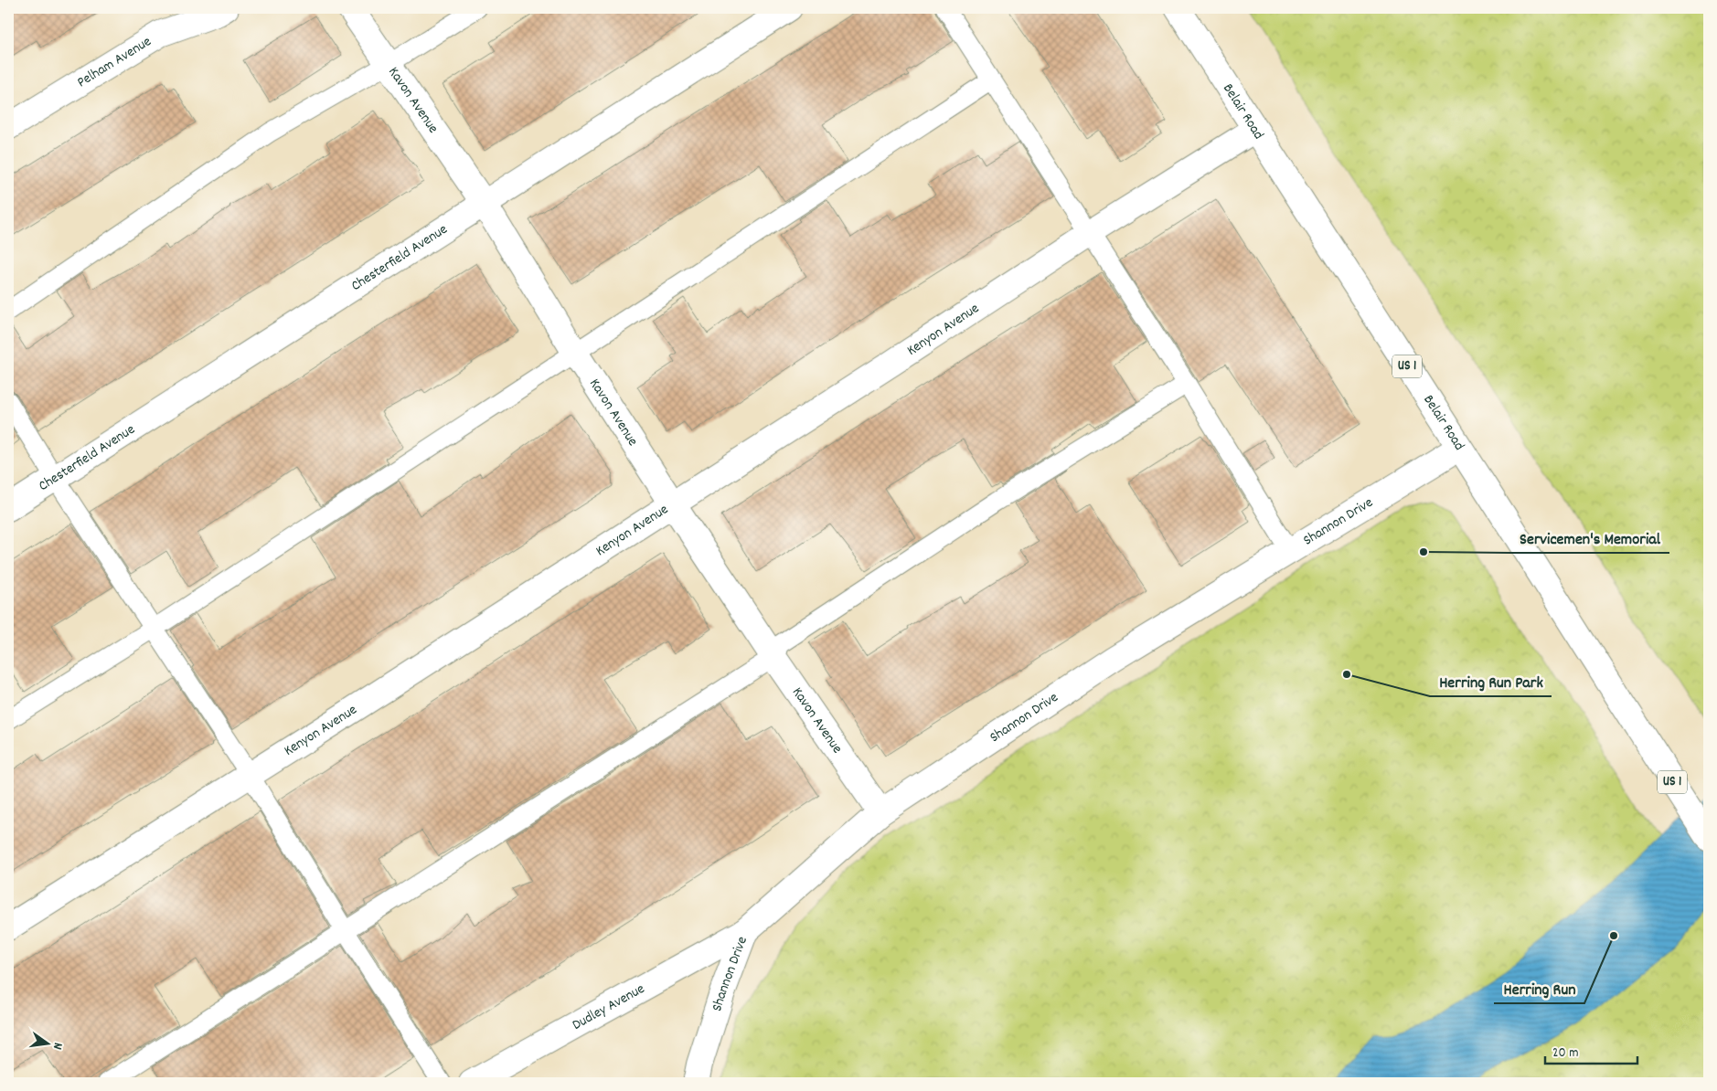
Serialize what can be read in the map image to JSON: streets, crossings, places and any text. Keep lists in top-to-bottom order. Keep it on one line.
{"streets":{"street":["Pelham Avenue","Kavon Avenue","Belair Road","Chesterfield Avenue","Kenyon Avenue","US 1","Shannon Drive","Dudley Avenue"]},"crossings":[["Kavon Avenue","Chesterfield Avenue"],["Kavon Avenue","Kenyon Avenue"],["Kavon Avenue","Shannon Drive"],["Belair Road","Kenyon Avenue"],["Belair Road","Shannon Drive"],["Shannon Drive","Dudley Avenue"]],"places":["Servicemen's Memorial","Herring Run Park","Herring Run"],"scale_bar":"20 m","north":"right"}
